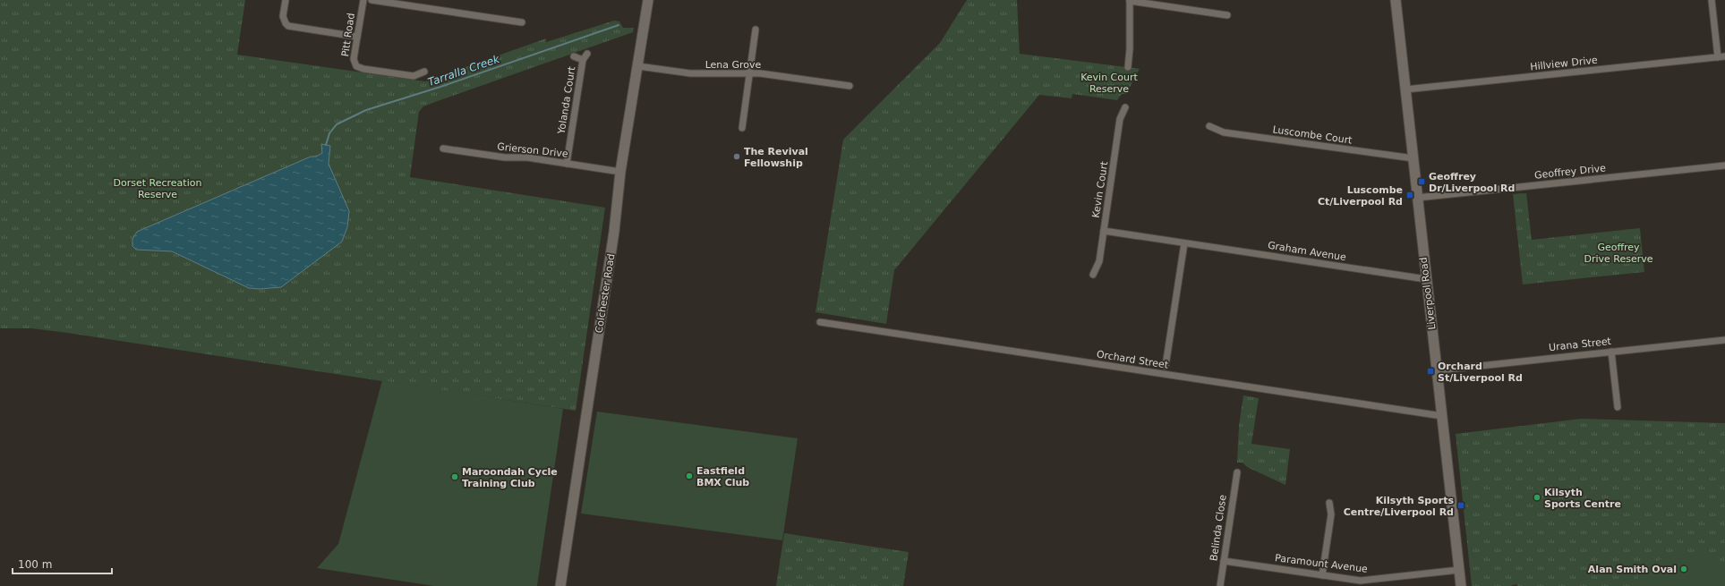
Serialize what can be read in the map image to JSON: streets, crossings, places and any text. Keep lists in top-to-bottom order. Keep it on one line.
{"streets":{"main road":["Colchester Road","Liverpool Road"],"street":["Pitt Road","Hillview Drive","Lena Grove","Yolanda Court","Luscombe Court","Grierson Drive","Geoffrey Drive","Kevin Court","Graham Avenue","Urana Street","Orchard Street","Belinda Close","Paramount Avenue"]},"crossings":[["Hillview Drive","Liverpool Road"],["Lena Grove","Colchester Road"],["Yolanda Court","Grierson Drive"],["Luscombe Court","Liverpool Road"],["Grierson Drive","Colchester Road"],["Geoffrey Drive","Liverpool Road"],["Kevin Court","Graham Avenue"],["Graham Avenue","Liverpool Road"],["Liverpool Road","Urana Street"],["Liverpool Road","Orchard Street"],["Liverpool Road","Paramount Avenue"],["Belinda Close","Paramount Avenue"]],"water":["Tarralla Creek"],"parks":["Kevin Court Reserve","Dorset Recreation Reserve","Geoffrey Drive Reserve"],"places":{"other":["The Revival Fellowship","Eastfield BMX Club","Maroondah Cycle Training Club","Kilsyth Sports Centre","Alan Smith Oval"],"transit":["Geoffrey Dr/Liverpool Rd","Luscombe Ct/Liverpool Rd","Orchard St/Liverpool Rd","Kilsyth Sports Centre/Liverpool Rd"]},"scale_bar":"100 m"}
